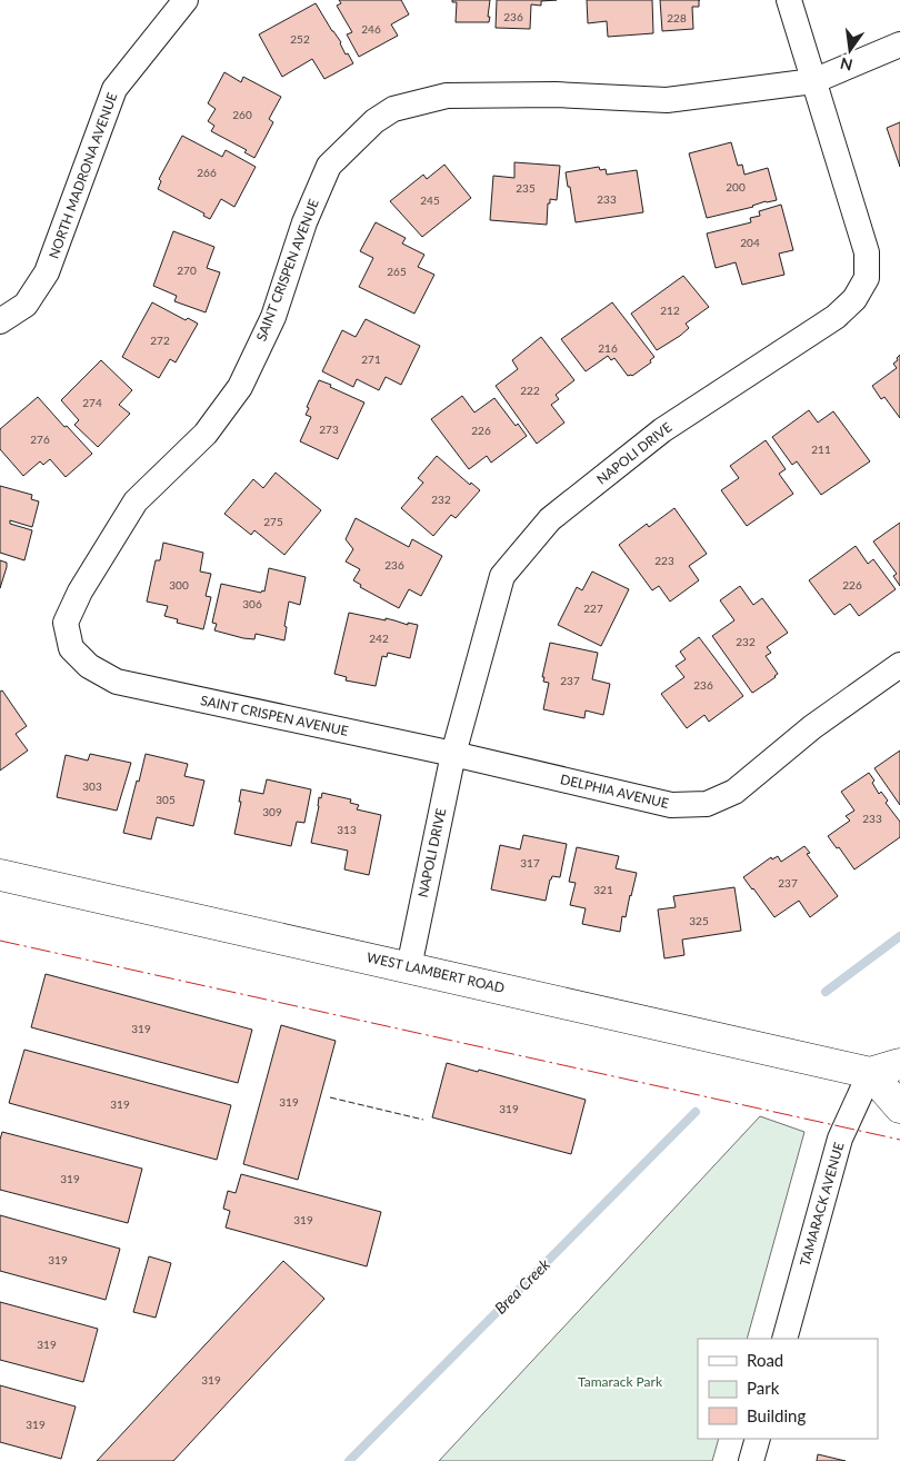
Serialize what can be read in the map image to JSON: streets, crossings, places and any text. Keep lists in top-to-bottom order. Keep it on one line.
{"streets":{"main road":["WEST LAMBERT ROAD"],"street":["NORTH MADRONA AVENUE","SAINT CRISPEN AVENUE","NAPOLI DRIVE","DELPHIA AVENUE","TAMARACK AVENUE"]},"crossings":[["SAINT CRISPEN AVENUE","NAPOLI DRIVE"],["SAINT CRISPEN AVENUE","DELPHIA AVENUE"],["NAPOLI DRIVE","DELPHIA AVENUE"],["NAPOLI DRIVE","WEST LAMBERT ROAD"],["WEST LAMBERT ROAD","TAMARACK AVENUE"]],"water":["Brea Creek"],"parks":["Tamarack Park"],"house_numbers":["236","228","246","252","260","266","200","235","233","245","204","270","265","212","272","216","271","222","274","273","226","276","211","232","275","223","236","300","226","306","227","242","232","237","236","303","305","309","233","313","317","237","321","325","319","319","319","319","319","319","319","319","319","319"],"legend":["Road","Park","Building"],"north":"bottom"}
